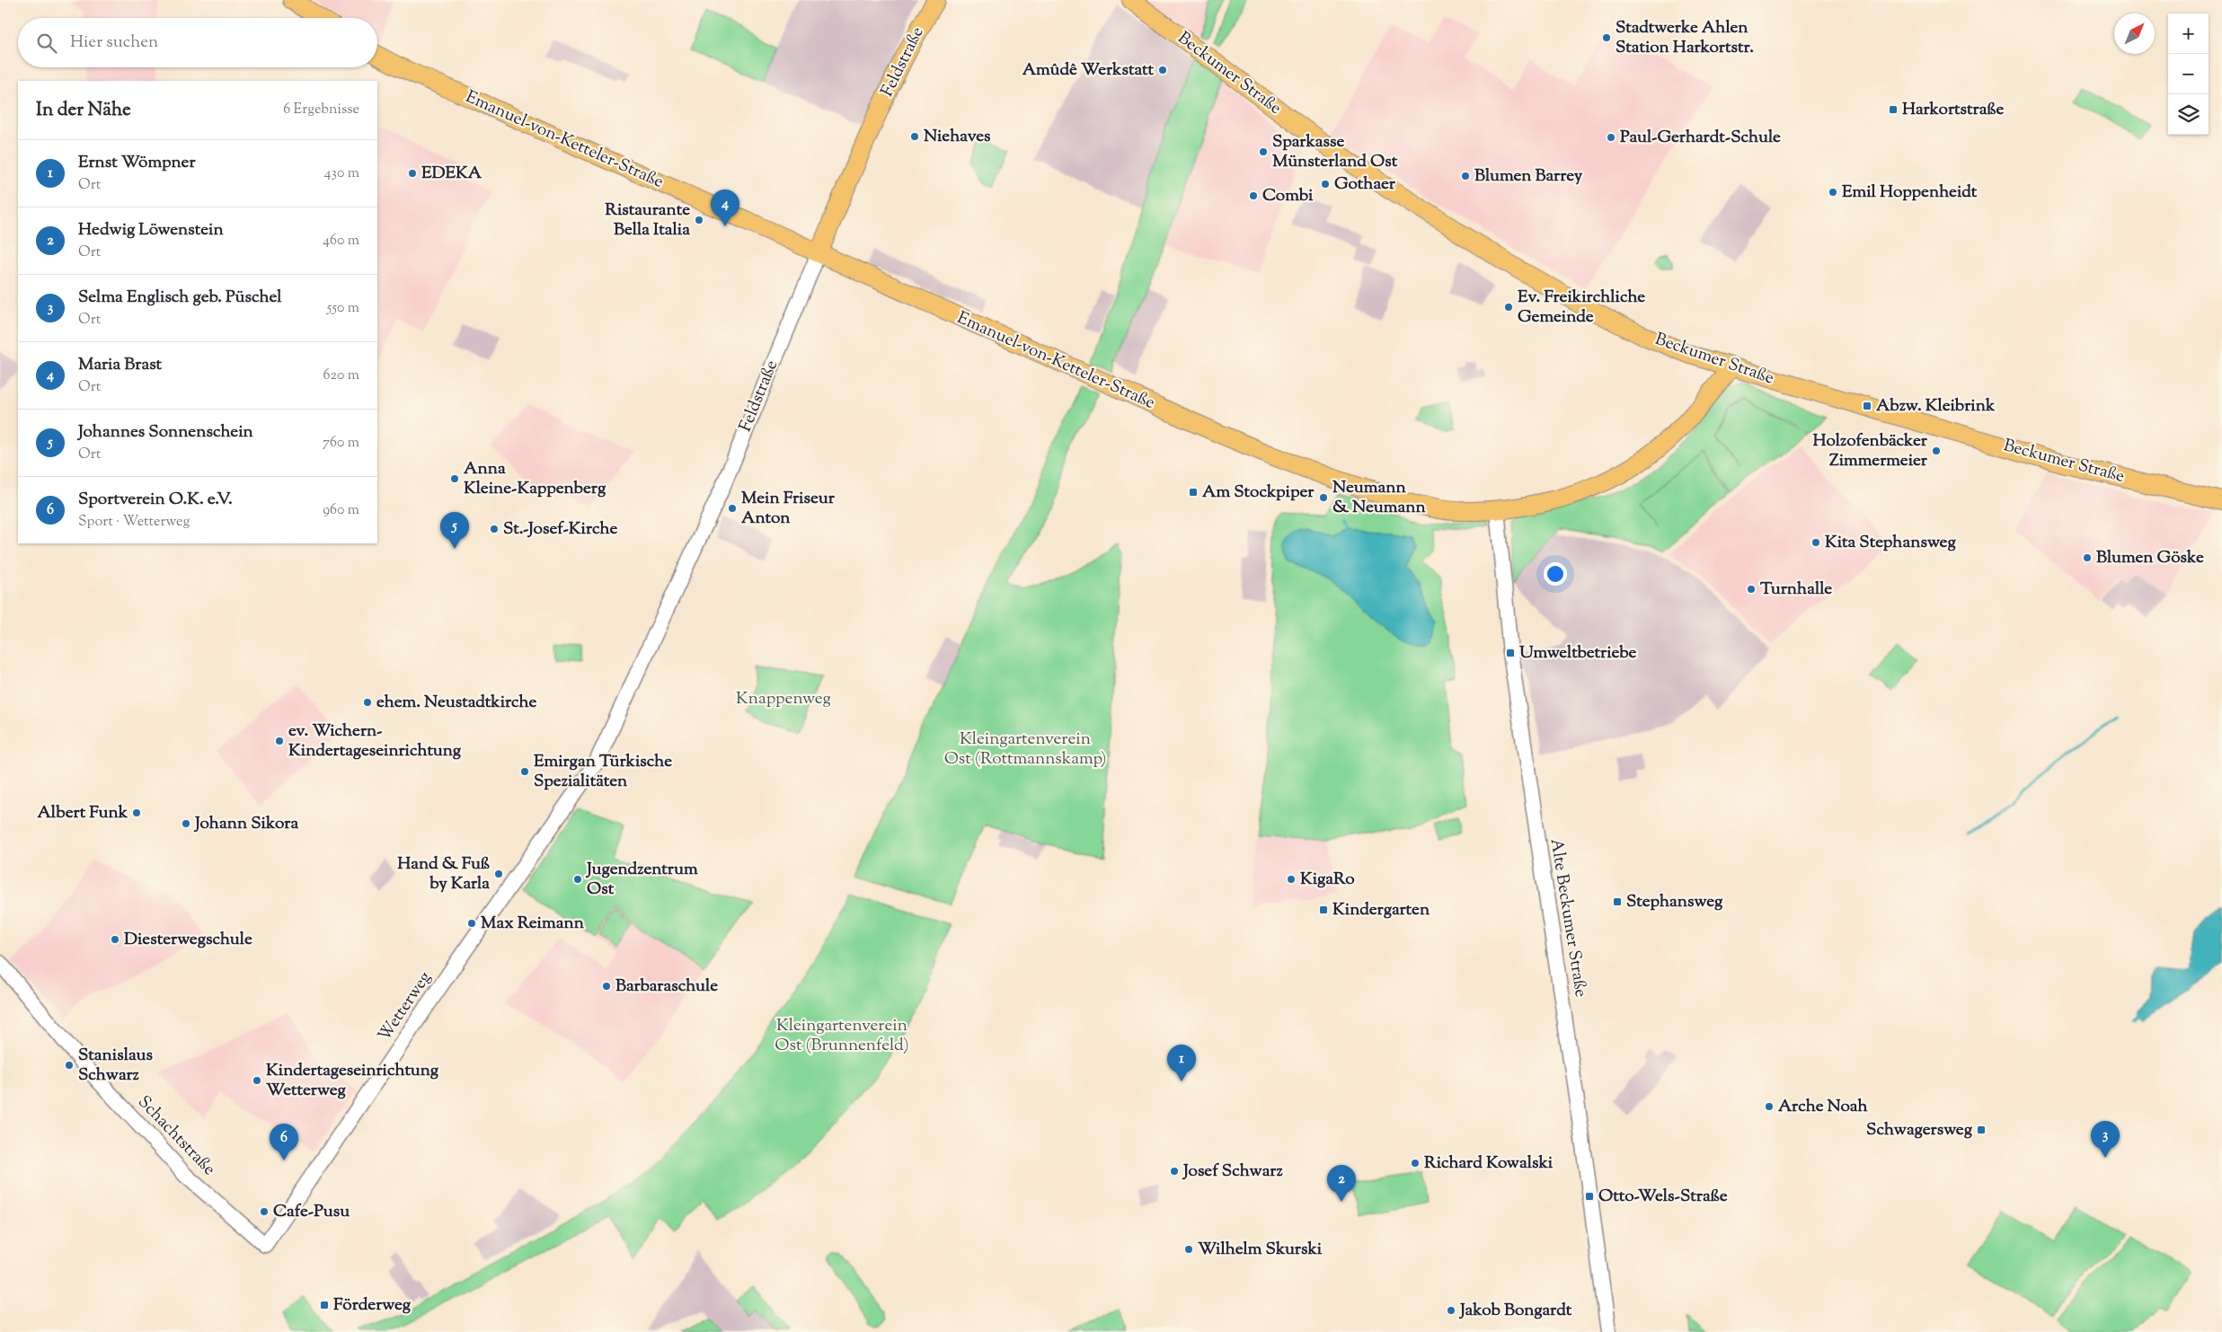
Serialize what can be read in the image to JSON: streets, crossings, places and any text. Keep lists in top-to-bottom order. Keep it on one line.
{"streets":{"main road":["Feldstraße","Beckumer Straße","Emanuel-von-Ketteler-Straße"],"street":["Alte Beckumer Straße","Wetterweg","Schachtstraße"]},"crossings":[["Feldstraße","Emanuel-von-Ketteler-Straße"],["Feldstraße","Wetterweg"],["Beckumer Straße","Emanuel-von-Ketteler-Straße"],["Emanuel-von-Ketteler-Straße","Alte Beckumer Straße"],["Wetterweg","Schachtstraße"]],"parks":["Knappenweg","Kleingartenverein Ost (Rottmannskamp)","Kleingartenverein Ost (Brunnenfeld)"],"places":{"other":["Stadtwerke Ahlen Station Harkortstr.","Amûdê Werkstatt","Niehaves","Paul-Gerhardt-Schule","Sparkasse Münsterland Ost","EDEKA","Blumen Barrey","Gothaer","Emil Hoppenheidt","Combi","Ristaurante Bella Italia","Ev. Freikirchliche Gemeinde","Holzofenbäcker Zimmermeier","Anna Kleine-Kappenberg","Neumann & Neumann","Mein Friseur Anton","St.-Josef-Kirche","Kita Stephansweg","Blumen Göske","Turnhalle","ehem. Neustadtkirche","ev. Wichern- Kindertageseinrichtung","Emirgan Türkische Spezialitäten","Albert Funk","Johann Sikora","Hand & Fuß by Karla","Jugendzentrum Ost","KigaRo","Max Reimann","Diesterwegschule","Barbaraschule","Stanislaus Schwarz","Kindertageseinrichtung Wetterweg","Arche Noah","Richard Kowalski","Josef Schwarz","Cafe-Pusu","Wilhelm Skurski","Jakob Bongardt"],"transit":["Harkortstraße","Abzw. Kleibrink","Am Stockpiper","Umweltbetriebe","Stephansweg","Kindergarten","Schwagersweg","Otto-Wels-Straße","Förderweg"]},"north":"top right","page":{"map_buttons":["+","−"],"search":"Hier suchen","heading":["In der Nähe","6 Ergebnisse"],"list":[{"mark":"1","name":"Ernst Wömpner","note":"Ort","value":"430 m"},{"mark":"2","name":"Hedwig Löwenstein","note":"Ort","value":"460 m"},{"mark":"3","name":"Selma Englisch geb. Püschel","note":"Ort","value":"550 m"},{"mark":"4","name":"Maria Brast","note":"Ort","value":"620 m"},{"mark":"5","name":"Johannes Sonnenschein","note":"Ort","value":"760 m"},{"mark":"6","name":"Sportverein O.K. e.V.","note":"Sport · Wetterweg","value":"960 m"}],"pins":["4","5","1","3","6","2"]}}
